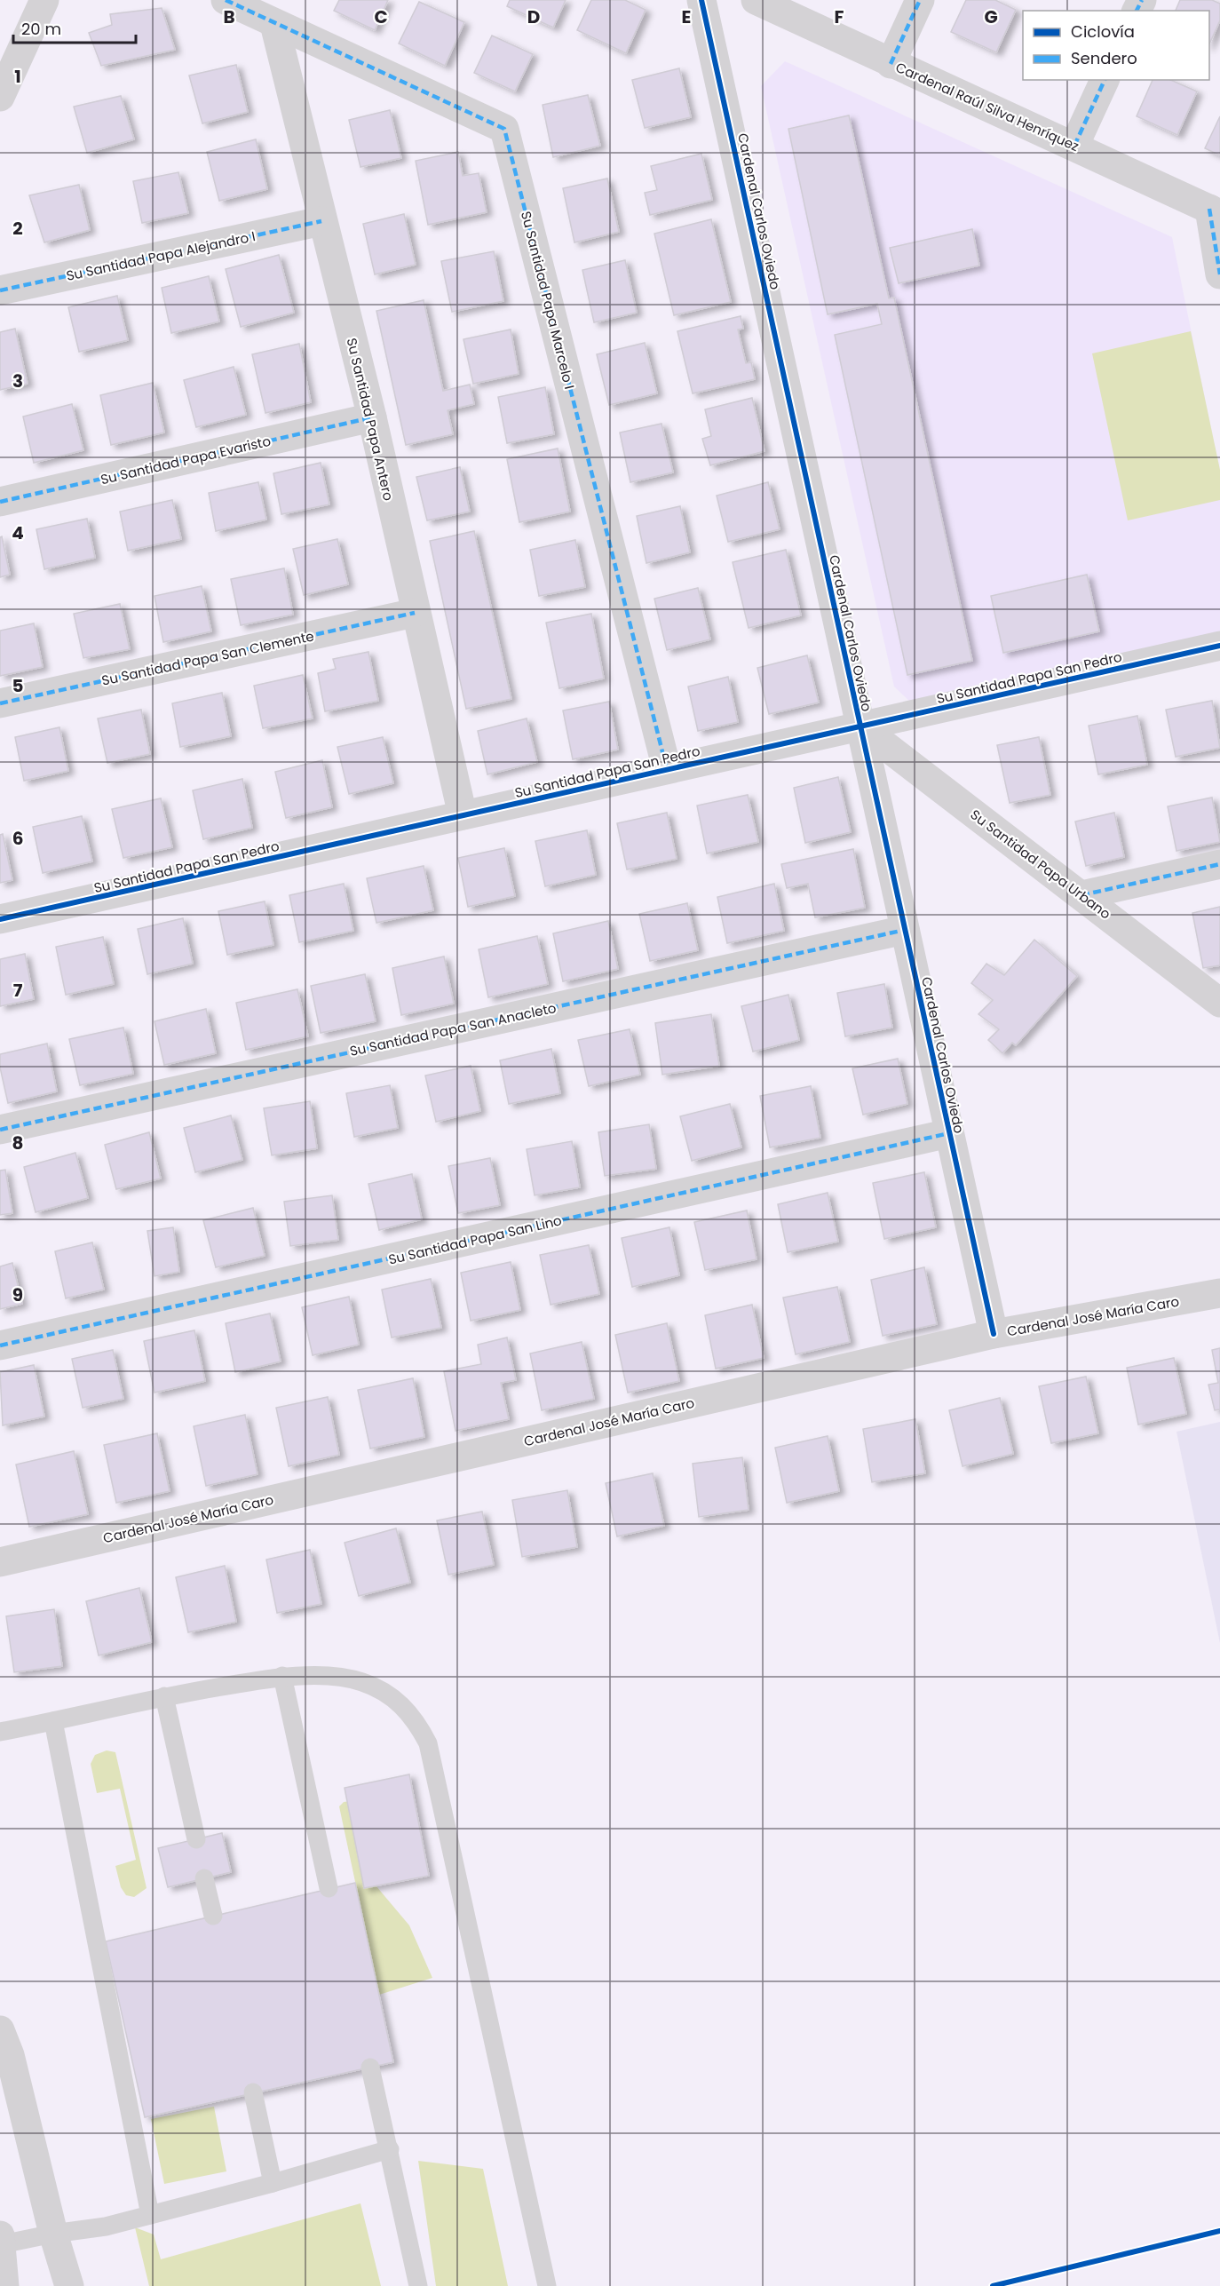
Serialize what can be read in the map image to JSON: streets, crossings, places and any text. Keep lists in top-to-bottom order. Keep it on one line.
{"streets":{"street":["Cardenal Raúl Silva Henríquez","Cardenal Carlos Oviedo","Su Santidad Papa Alejandro I","Su Santidad Papa Marcelo I","Su Santidad Papa Antero","Su Santidad Papa Evaristo","Su Santidad Papa San Clemente","Su Santidad Papa San Pedro","Su Santidad Papa Urbano","Su Santidad Papa San Anacleto","Su Santidad Papa San Lino","Cardenal José María Caro"]},"crossings":[["Cardenal Carlos Oviedo","Su Santidad Papa San Pedro"],["Cardenal Carlos Oviedo","Su Santidad Papa Urbano"],["Cardenal Carlos Oviedo","Su Santidad Papa San Anacleto"],["Cardenal Carlos Oviedo","Su Santidad Papa San Lino"],["Cardenal Carlos Oviedo","Cardenal José María Caro"],["Su Santidad Papa Alejandro I","Su Santidad Papa Antero"],["Su Santidad Papa Marcelo I","Su Santidad Papa Antero"],["Su Santidad Papa Marcelo I","Su Santidad Papa San Pedro"],["Su Santidad Papa Antero","Su Santidad Papa Evaristo"],["Su Santidad Papa Antero","Su Santidad Papa San Clemente"],["Su Santidad Papa Antero","Su Santidad Papa San Pedro"],["Su Santidad Papa San Pedro","Su Santidad Papa Urbano"]],"legend":["Ciclovía","Sendero"],"scale_bar":"20 m","grid":{"columns":["B","C","D","E","F","G"],"rows":["1","2","3","4","5","6","7","8","9"]}}
